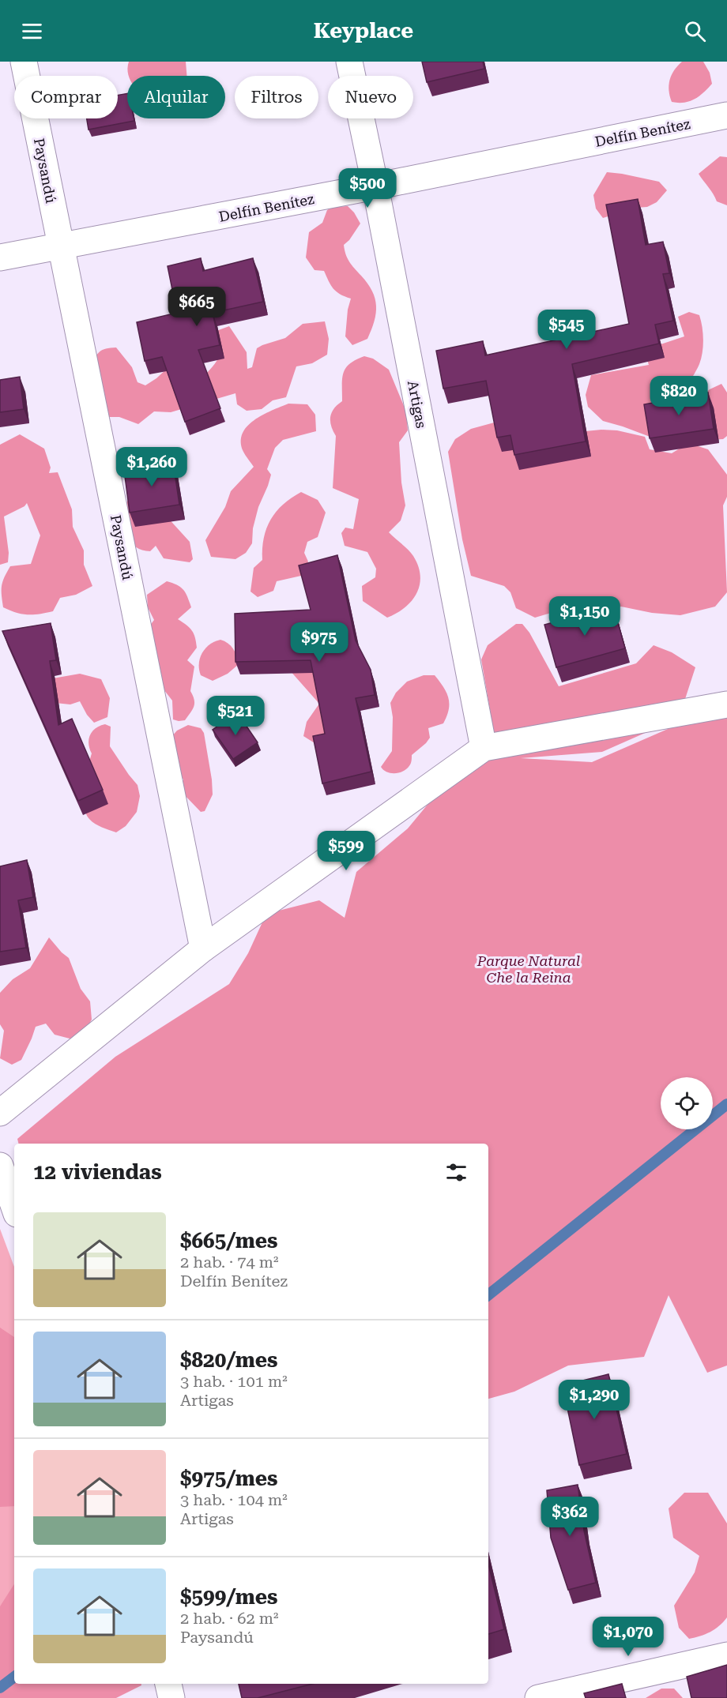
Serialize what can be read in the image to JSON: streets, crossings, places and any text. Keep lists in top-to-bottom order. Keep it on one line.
{"streets":{"street":["Delfín Benítez","Paysandú","Artigas"]},"crossings":[["Delfín Benítez","Paysandú"],["Delfín Benítez","Artigas"]],"parks":["Parque Natural Che la Reina"],"page":{"header":"Keyplace","chip":["Comprar","Alquilar","Filtros","Nuevo"],"price":["$500","$665","$545","$820","$1,260","$1,150","$975","$521","$599","$1,290","$362","$1,070"],"heading":"12 viviendas","list":[{"name":"$665/mes","note":"2 hab. · 74 m² · Delfín Benítez"},{"name":"$820/mes","note":"3 hab. · 101 m² · Artigas"},{"name":"$975/mes","note":"3 hab. · 104 m² · Artigas"},{"name":"$599/mes","note":"2 hab. · 62 m² · Paysandú"}]}}
